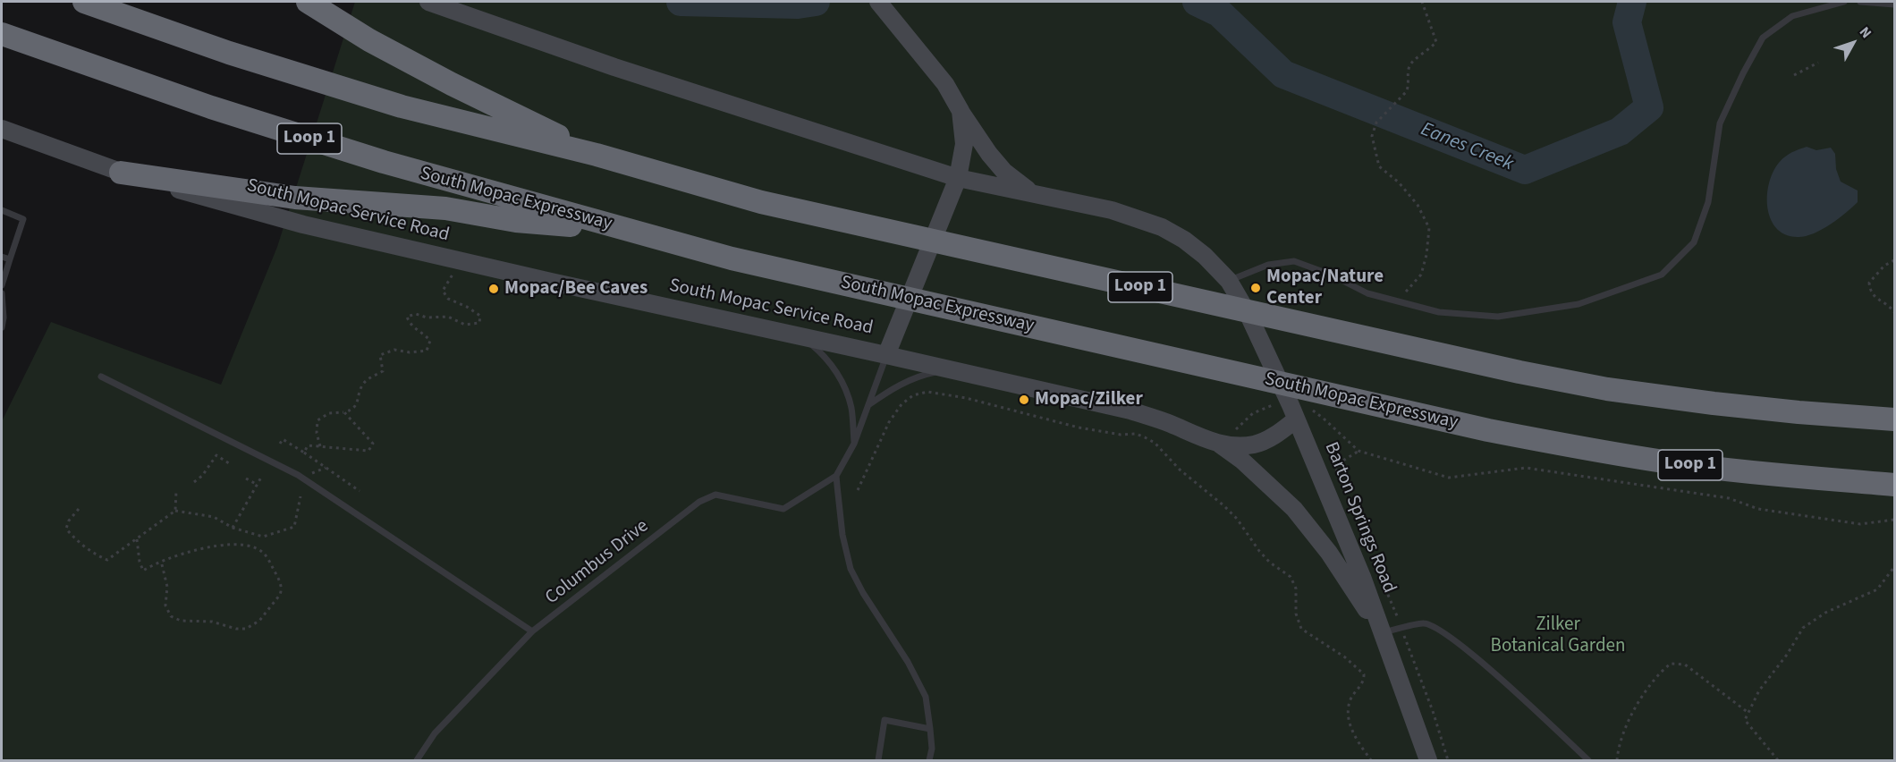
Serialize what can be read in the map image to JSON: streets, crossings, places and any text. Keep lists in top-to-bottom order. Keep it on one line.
{"streets":{"highway":["Loop 1","South Mopac Expressway"],"main road":["South Mopac Service Road","Barton Springs Road"],"lane":["Columbus Drive"]},"crossings":[["South Mopac Service Road","Barton Springs Road"]],"water":["Eanes Creek"],"parks":["Zilker Botanical Garden"],"places":["Mopac/Nature Center","Mopac/Bee Caves","Mopac/Zilker"],"north":"top right"}
